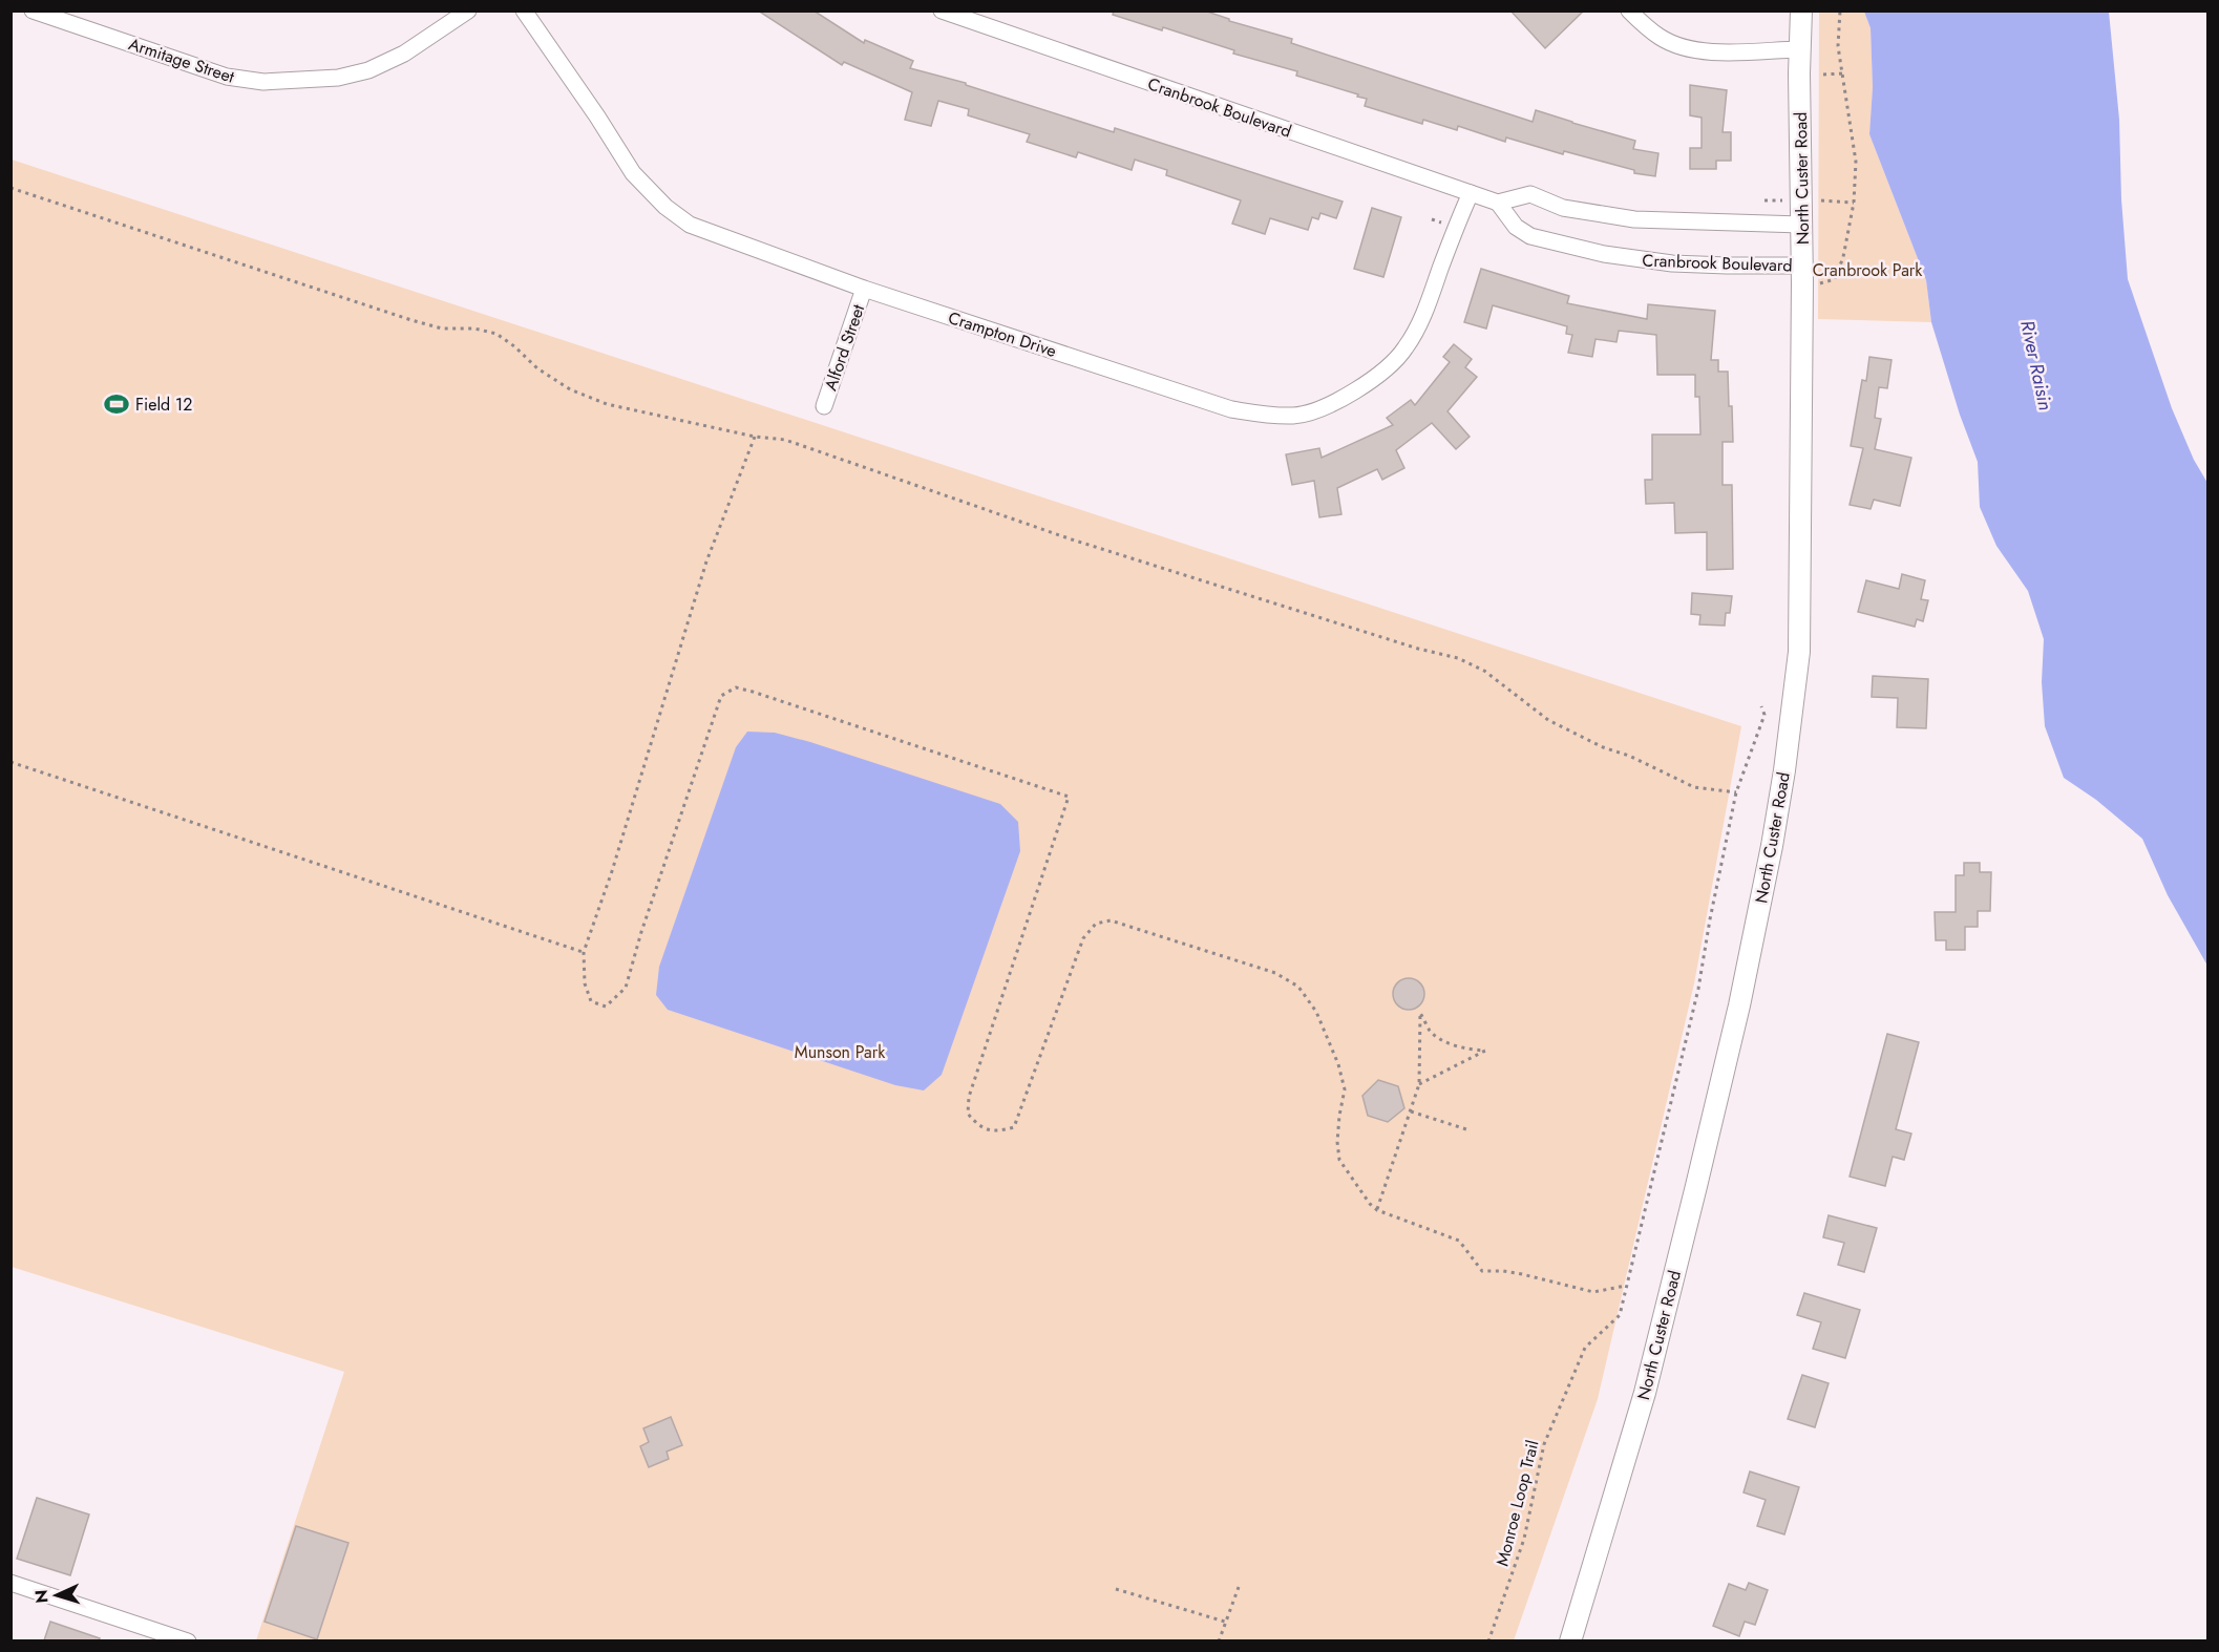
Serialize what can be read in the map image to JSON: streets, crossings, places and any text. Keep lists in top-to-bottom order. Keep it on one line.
{"streets":{"street":["Armitage Street","Cranbrook Boulevard","North Custer Road","Crampton Drive","Alford Street"],"path":["Monroe Loop Trail"]},"crossings":[["Cranbrook Boulevard","North Custer Road"],["Cranbrook Boulevard","Crampton Drive"],["Crampton Drive","Alford Street"]],"water":["River Raisin"],"parks":["Cranbrook Park","Munson Park"],"places":{"sports":["Field 12"]},"north":"left"}
